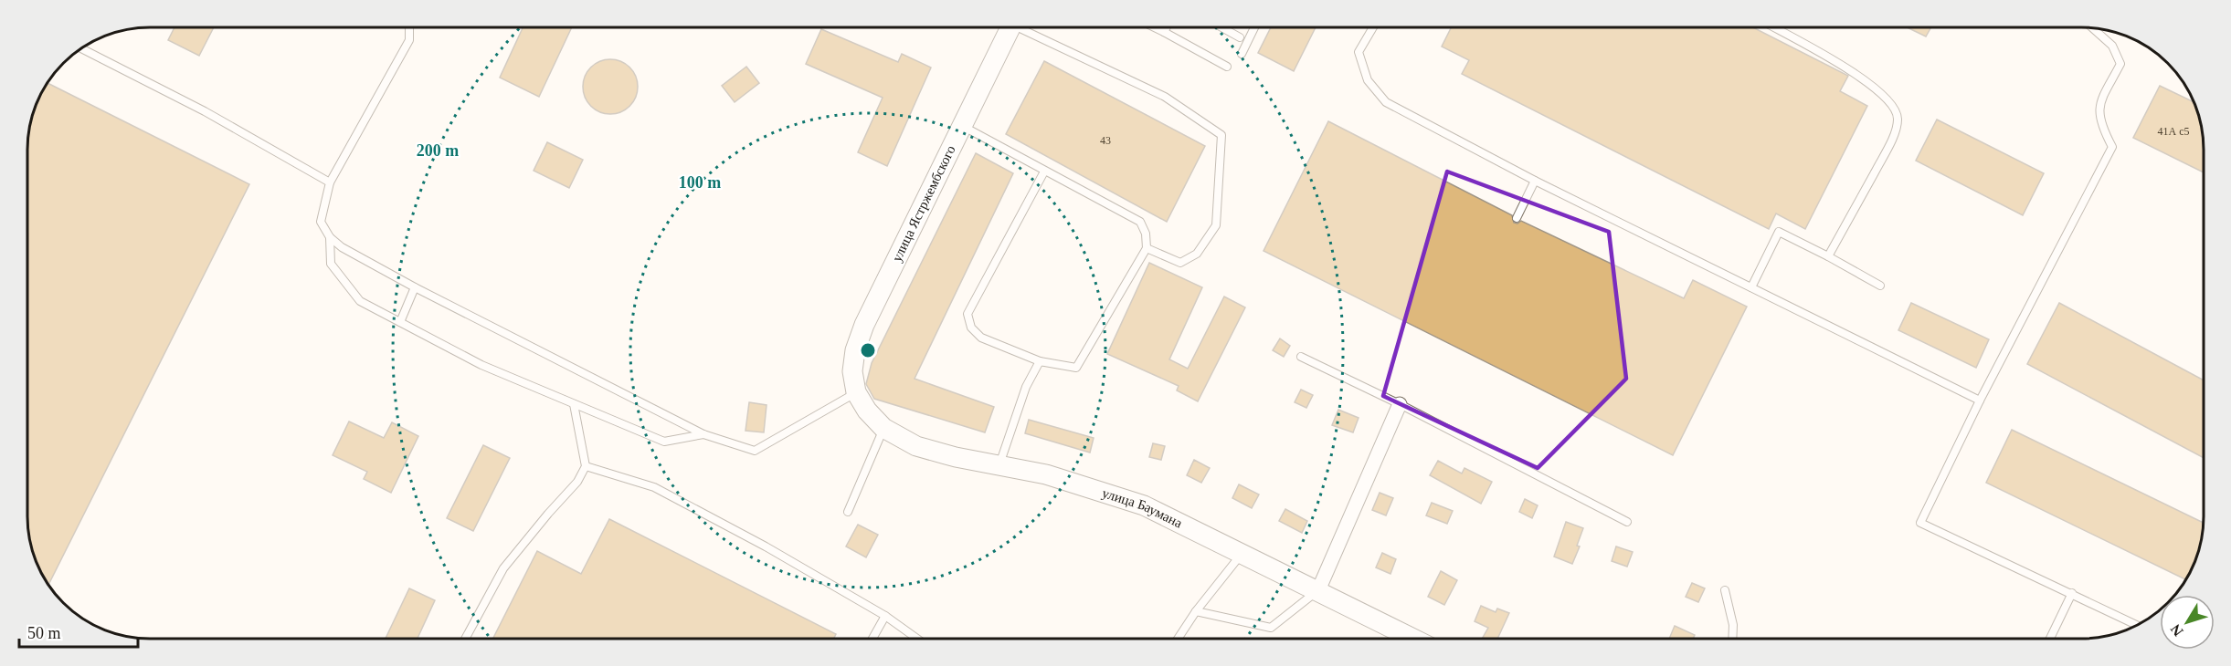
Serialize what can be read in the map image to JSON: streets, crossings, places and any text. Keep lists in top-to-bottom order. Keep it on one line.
{"streets":{"main road":["улица Ястржембского","улица Баумана"]},"crossings":[["улица Ястржембского","улица Баумана"]],"house_numbers":["41А с5","43"],"scale_bar":"50 m","north":"bottom left","rings":["200 m","100 m"]}
